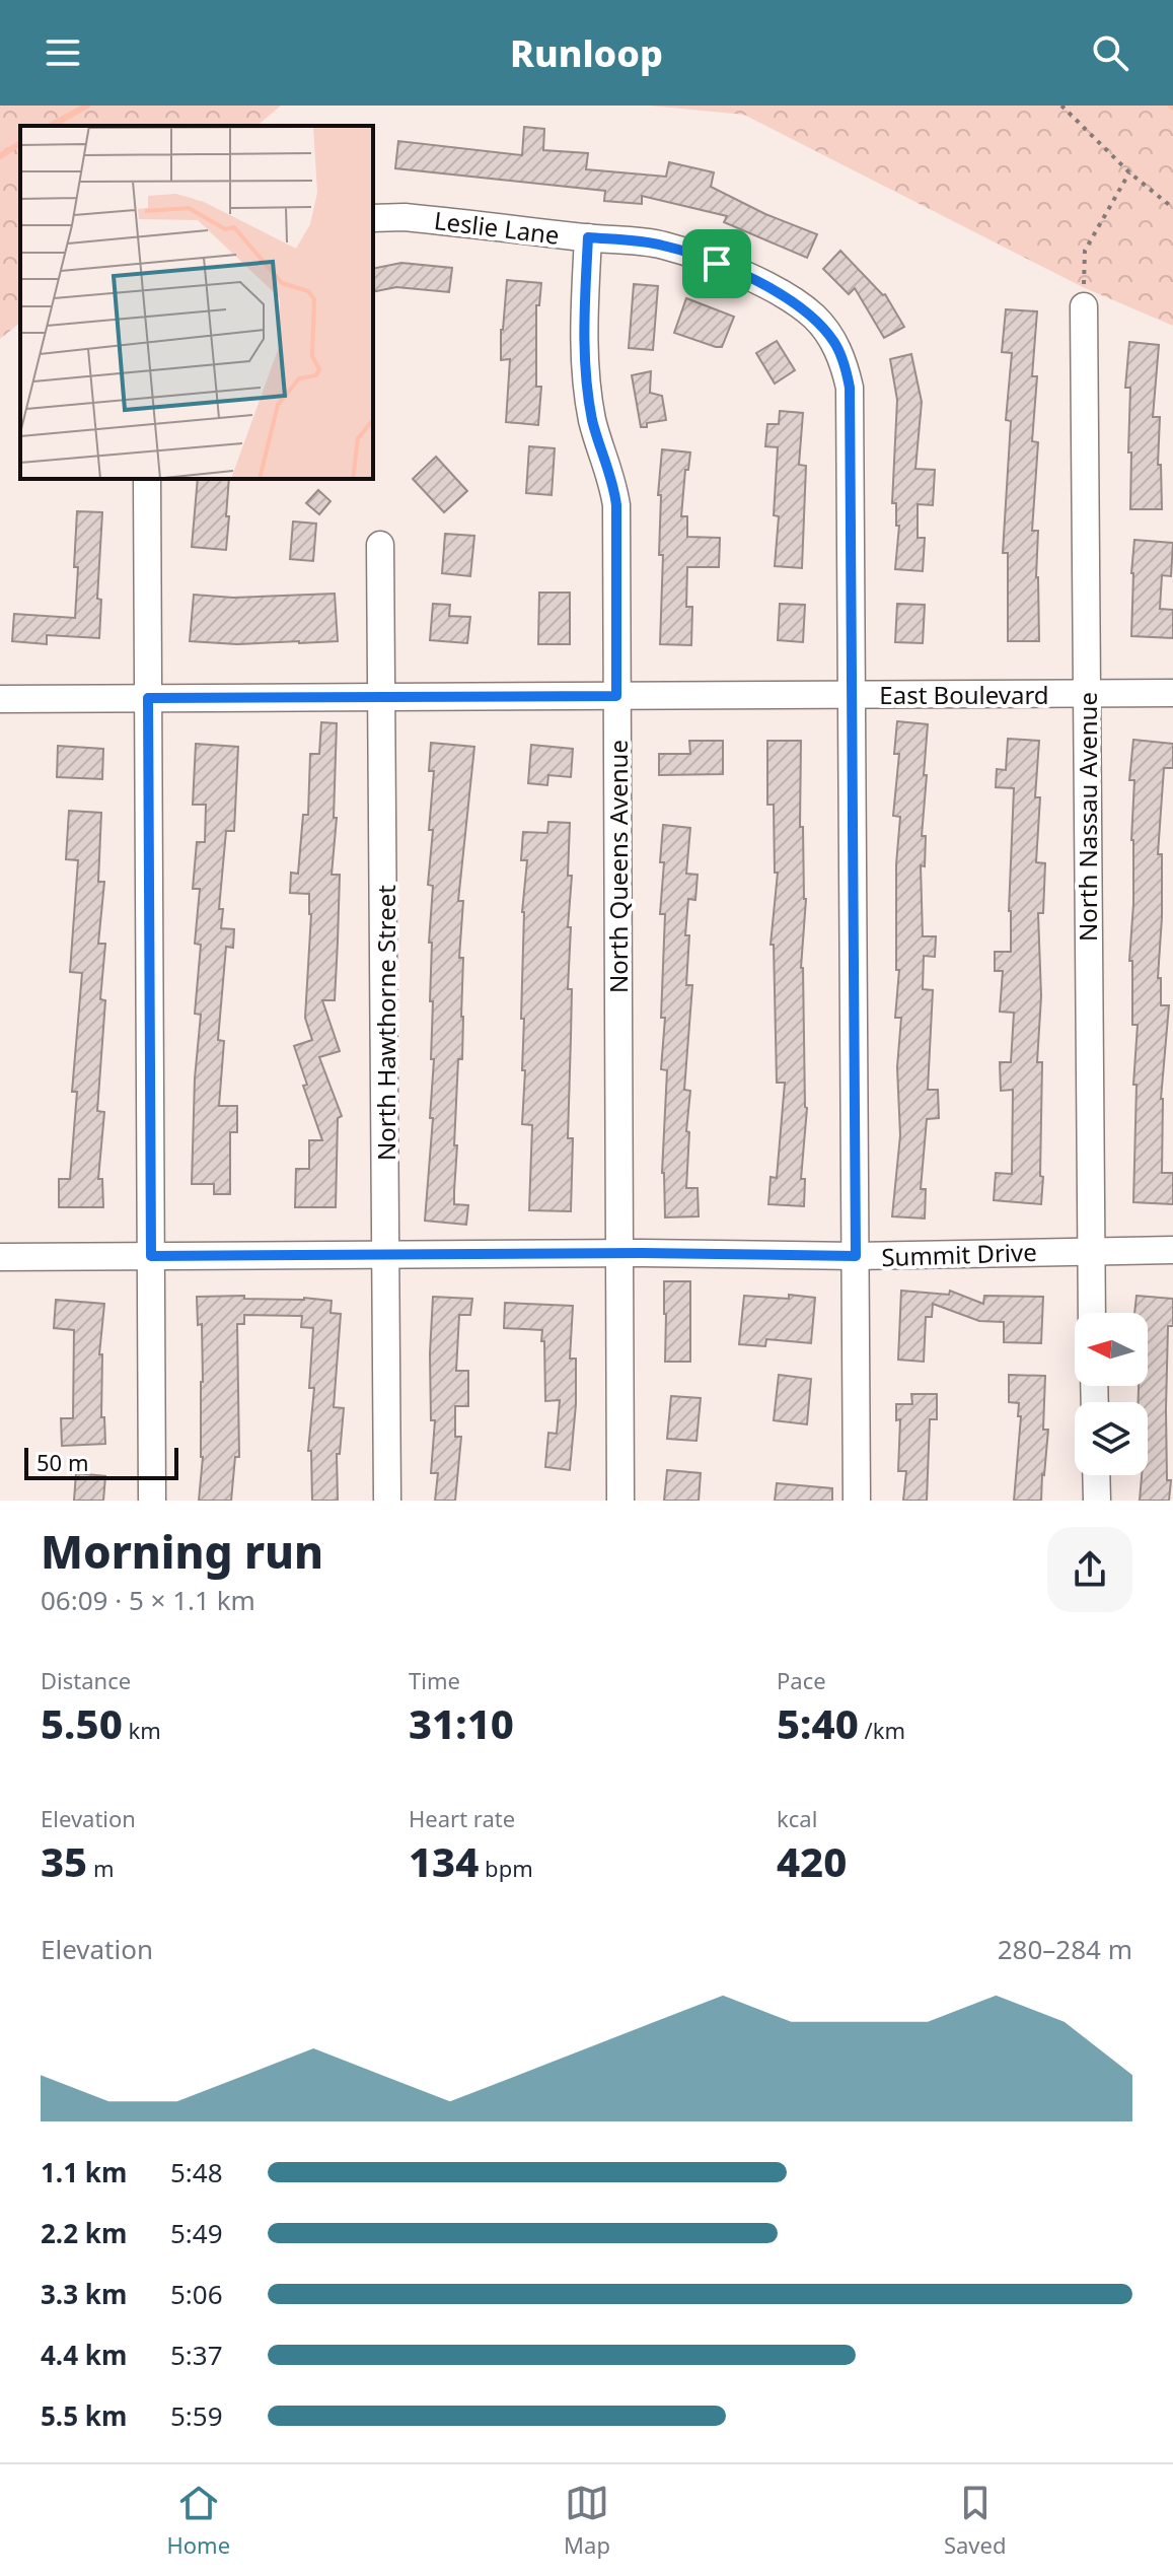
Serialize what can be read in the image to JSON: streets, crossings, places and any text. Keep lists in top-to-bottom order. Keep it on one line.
{"streets":{"street":["Leslie Lane","East Boulevard","North Nassau Avenue","North Queens Avenue","North Hawthorne Street","Summit Drive"]},"crossings":[["Leslie Lane","East Boulevard"],["Leslie Lane","North Queens Avenue"],["East Boulevard","North Nassau Avenue"],["East Boulevard","North Queens Avenue"],["East Boulevard","North Hawthorne Street"],["North Nassau Avenue","Summit Drive"],["North Queens Avenue","Summit Drive"],["North Hawthorne Street","Summit Drive"]],"scale_bar":"50 m","north":"left","page":{"header":"Runloop","scale":"50 m","heading":["Morning run","06:09 · 5 × 1.1 km"],"stats":[["Distance","5.50 km"],["Time","31:10"],["Pace","5:40 /km"],["Elevation","35 m"],["Heart rate","134 bpm"],["kcal","420"]],"chart":["Elevation","280–284 m"],"list":[{"name":"1.1 km","note":"5:48"},{"name":"2.2 km","note":"5:49"},{"name":"3.3 km","note":"5:06"},{"name":"4.4 km","note":"5:37"},{"name":"5.5 km","note":"5:59"}],"tabs":["Home","Map","Saved"]}}
